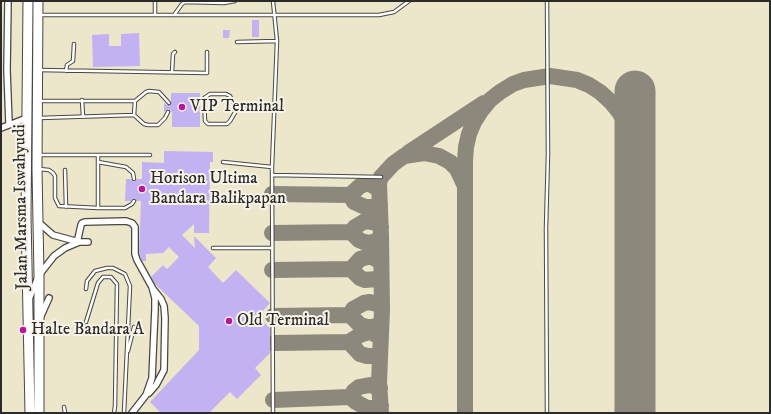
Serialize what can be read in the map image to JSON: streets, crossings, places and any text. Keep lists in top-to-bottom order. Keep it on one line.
{"streets":{"highway":["Jalan Marsma Iswahyudi"]},"places":["VIP Terminal","Horison Ultima Bandara Balikpapan","Old Terminal","Halte Bandara A"]}
